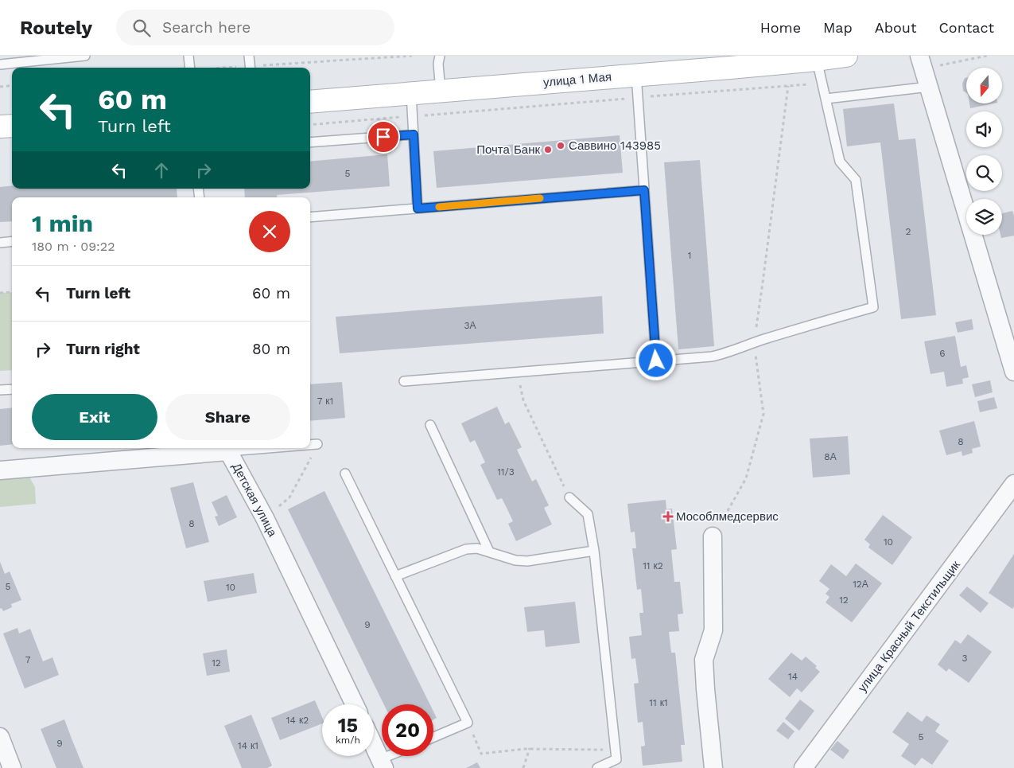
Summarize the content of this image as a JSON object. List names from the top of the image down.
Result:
{
  "streets": {
    "street": ["улица 1 Мая", "Детская улица", "улица Красный Текстильщик"]
  },
  "places": {
    "other": ["Саввино 143985", "Почта Банк"],
    "health": ["Мособлмедсервис"]
  },
  "house_numbers": [
    "5",
    "2",
    "1",
    "3А",
    "6",
    "7 к1",
    "8",
    "8А",
    "11/3",
    "8",
    "10",
    "11 к2",
    "12А",
    "5",
    "10",
    "12",
    "9",
    "3",
    "7",
    "12",
    "14",
    "11 к1",
    "14 к2",
    "5",
    "9",
    "14 к1"
  ],
  "north": "bottom",
  "page": {
    "header": "Routely",
    "search": "Search here",
    "nav": [
      "Home",
      "Map",
      "About",
      "Contact"
    ],
    "turn": ["60 m", "Turn left"],
    "heading": ["1 min", "180 m · 09:22"],
    "list": [
      {
        "name": "Turn left",
        "value": "60 m"
      },
      {
        "name": "Turn right",
        "value": "80 m"
      }
    ],
    "buttons": ["Exit", "Share"],
    "speed": "15 km/h",
    "limit": "20"
  }
}
